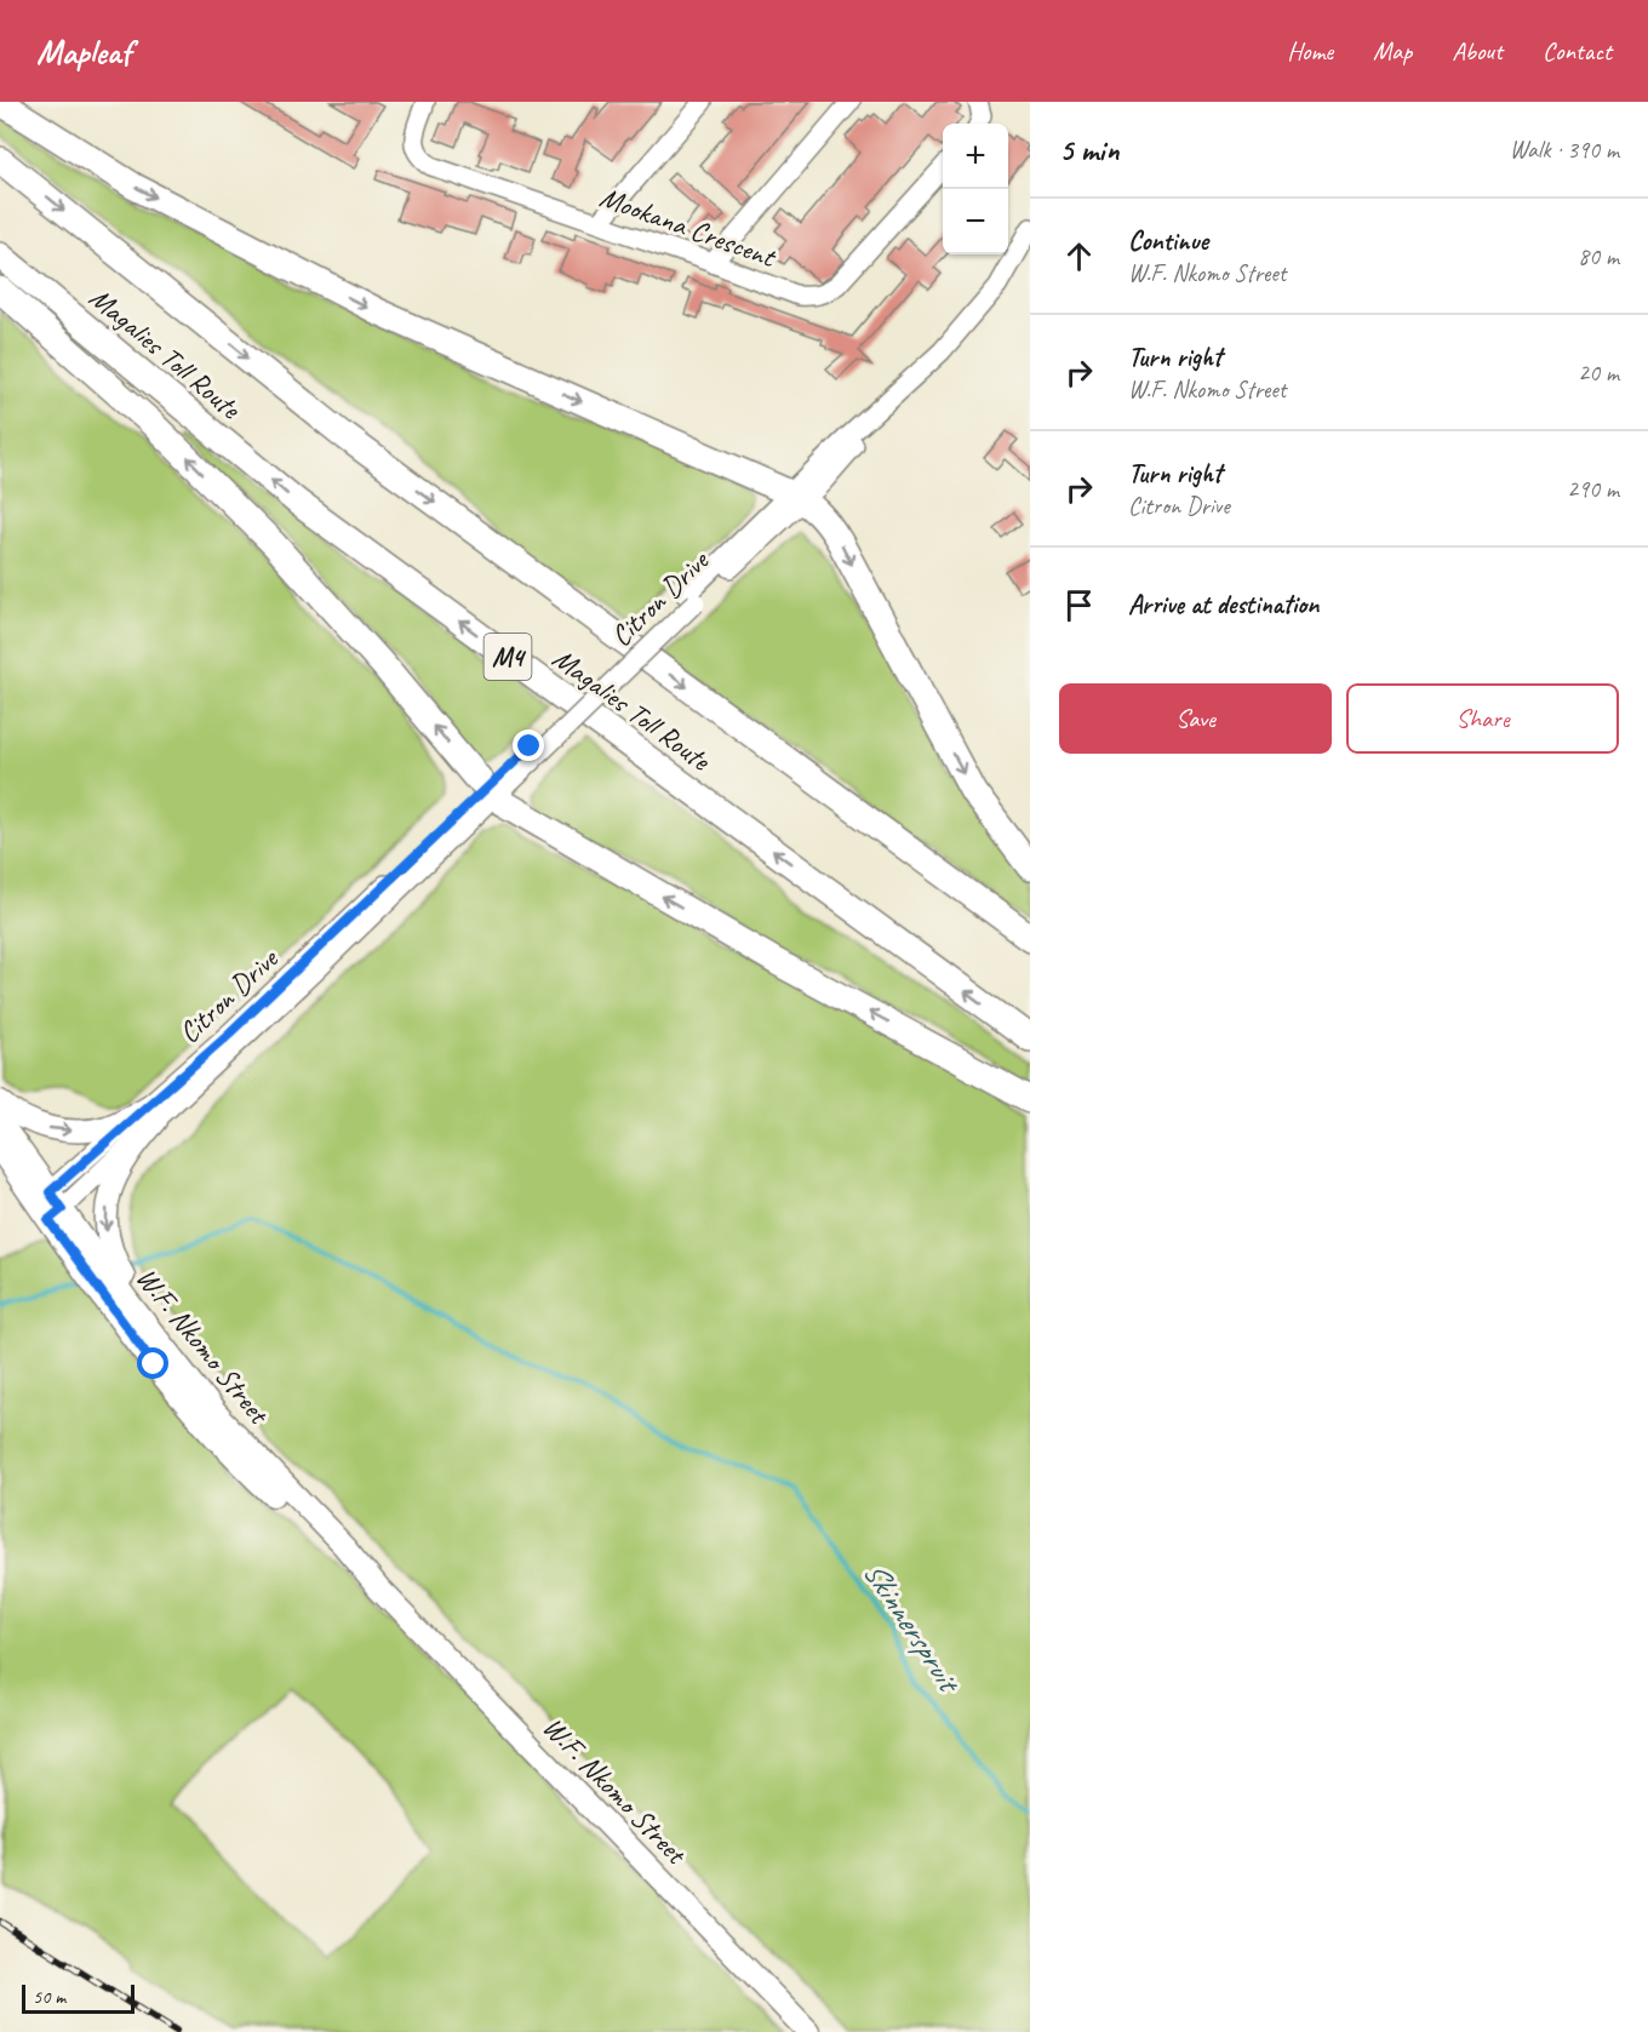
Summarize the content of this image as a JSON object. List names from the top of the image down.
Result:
{
  "streets": {
    "highway": ["Magalies Toll Route", "M4"],
    "main road": ["W.F. Nkomo Street"],
    "street": ["Mookana Crescent", "Citron Drive"]
  },
  "crossings": [
    ["Citron Drive", "W.F. Nkomo Street"]
  ],
  "water": ["Skinnerspruit"],
  "scale_bar": "50 m",
  "page": {
    "header": "Mapleaf",
    "nav": [
      "Home",
      "Map",
      "About",
      "Contact"
    ],
    "heading": ["5 min", "Walk · 390 m"],
    "map_buttons": ["+", "−"],
    "list": [
      ["Continue", "W.F. Nkomo Street", "80 m"],
      ["Turn right", "W.F. Nkomo Street", "20 m"],
      ["Turn right", "Citron Drive", "290 m"],
      "Arrive at destination"
    ],
    "buttons": ["Save", "Share"],
    "scale": "50 m"
  }
}
